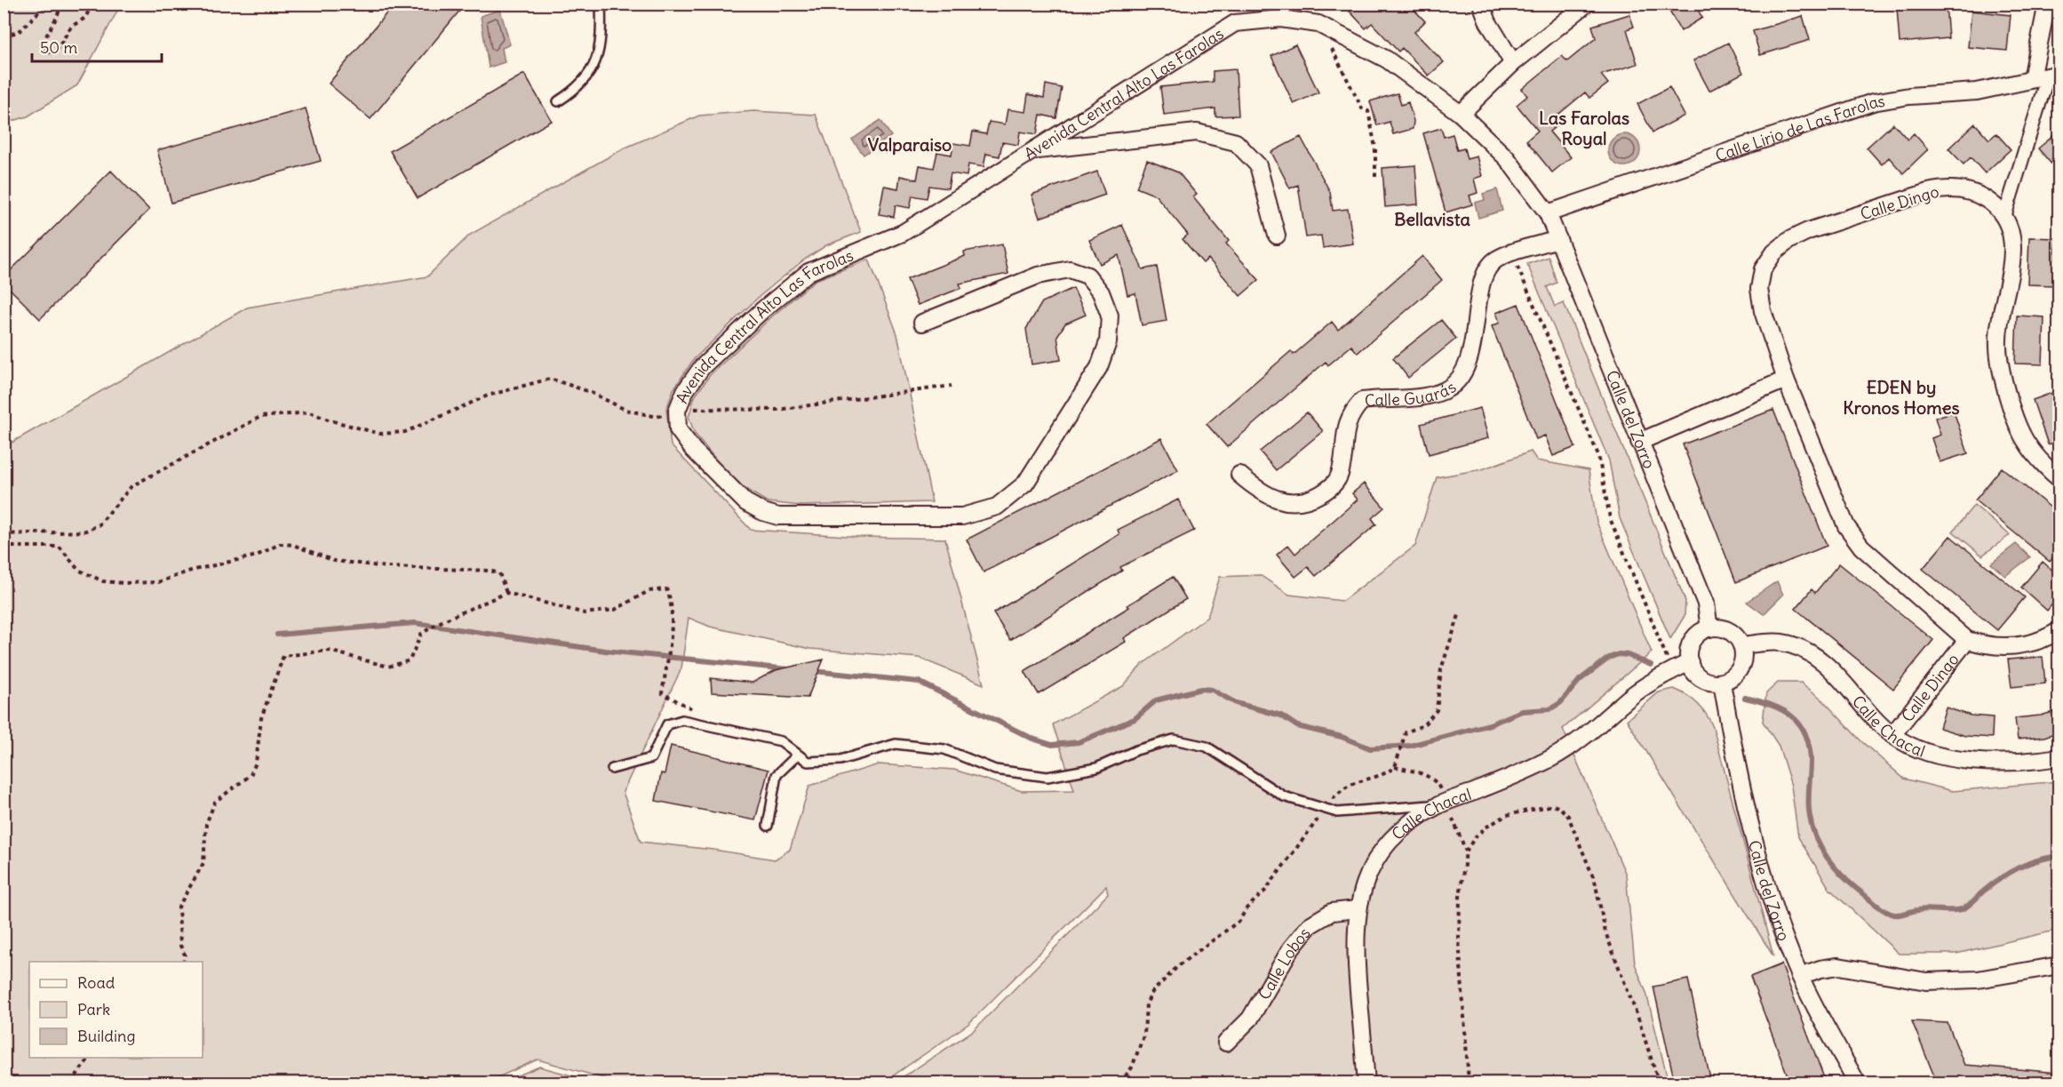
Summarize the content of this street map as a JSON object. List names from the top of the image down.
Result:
{
  "streets": {
    "street": [
      "Avenida Central Alto Las Farolas",
      "Calle Lirio de Las Farolas",
      "Calle Dingo",
      "Calle Guarás",
      "Calle del Zorro",
      "Calle Chacal",
      "Calle Lobos"
    ]
  },
  "crossings": [
    ["Avenida Central Alto Las Farolas", "Calle Lirio de Las Farolas"],
    ["Avenida Central Alto Las Farolas", "Calle del Zorro"],
    ["Calle Lirio de Las Farolas", "Calle del Zorro"],
    ["Calle Dingo", "Calle Chacal"],
    ["Calle Guarás", "Calle del Zorro"],
    ["Calle del Zorro", "Calle Chacal"],
    ["Calle Chacal", "Calle Lobos"]
  ],
  "districts": [
    "Las Farolas Royal",
    "Valparaiso",
    "Bellavista",
    "EDEN by Kronos Homes"
  ],
  "legend": ["Road", "Park", "Building"],
  "scale_bar": "50 m"
}
